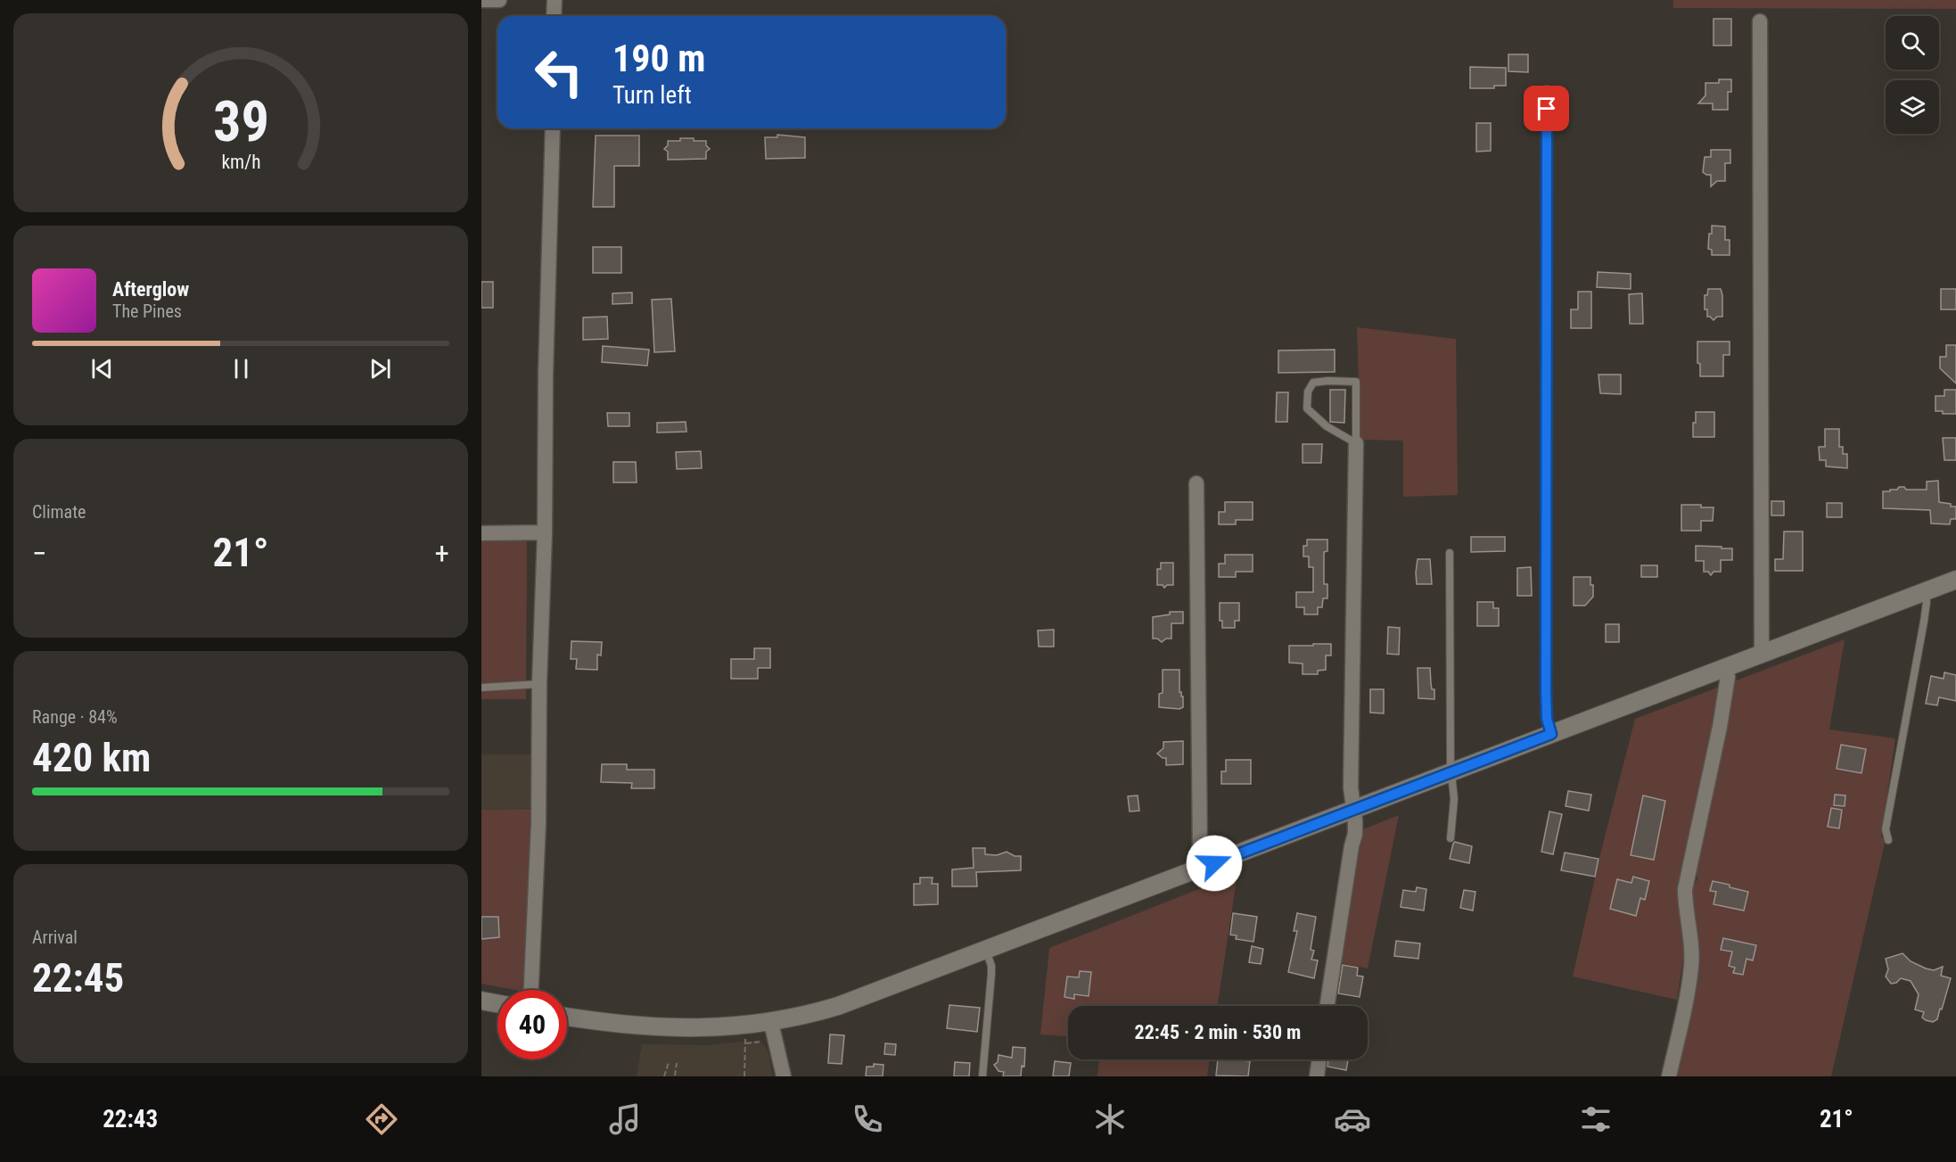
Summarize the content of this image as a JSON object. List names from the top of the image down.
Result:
{
  "page": {
    "turn": ["190 m", "Turn left"],
    "song": ["Afterglow", "The Pines"],
    "tile": [
      "Climate",
      ["Range · 84%", "420 km"],
      ["Arrival", "22:45"]
    ],
    "heat": ["−", "21°", "+"],
    "limit": "40",
    "trip": "22:45 · 2 min · 530 m",
    "tabs": ["22:43", "21°"],
    "gauge": ["39", "km/h"]
  }
}
